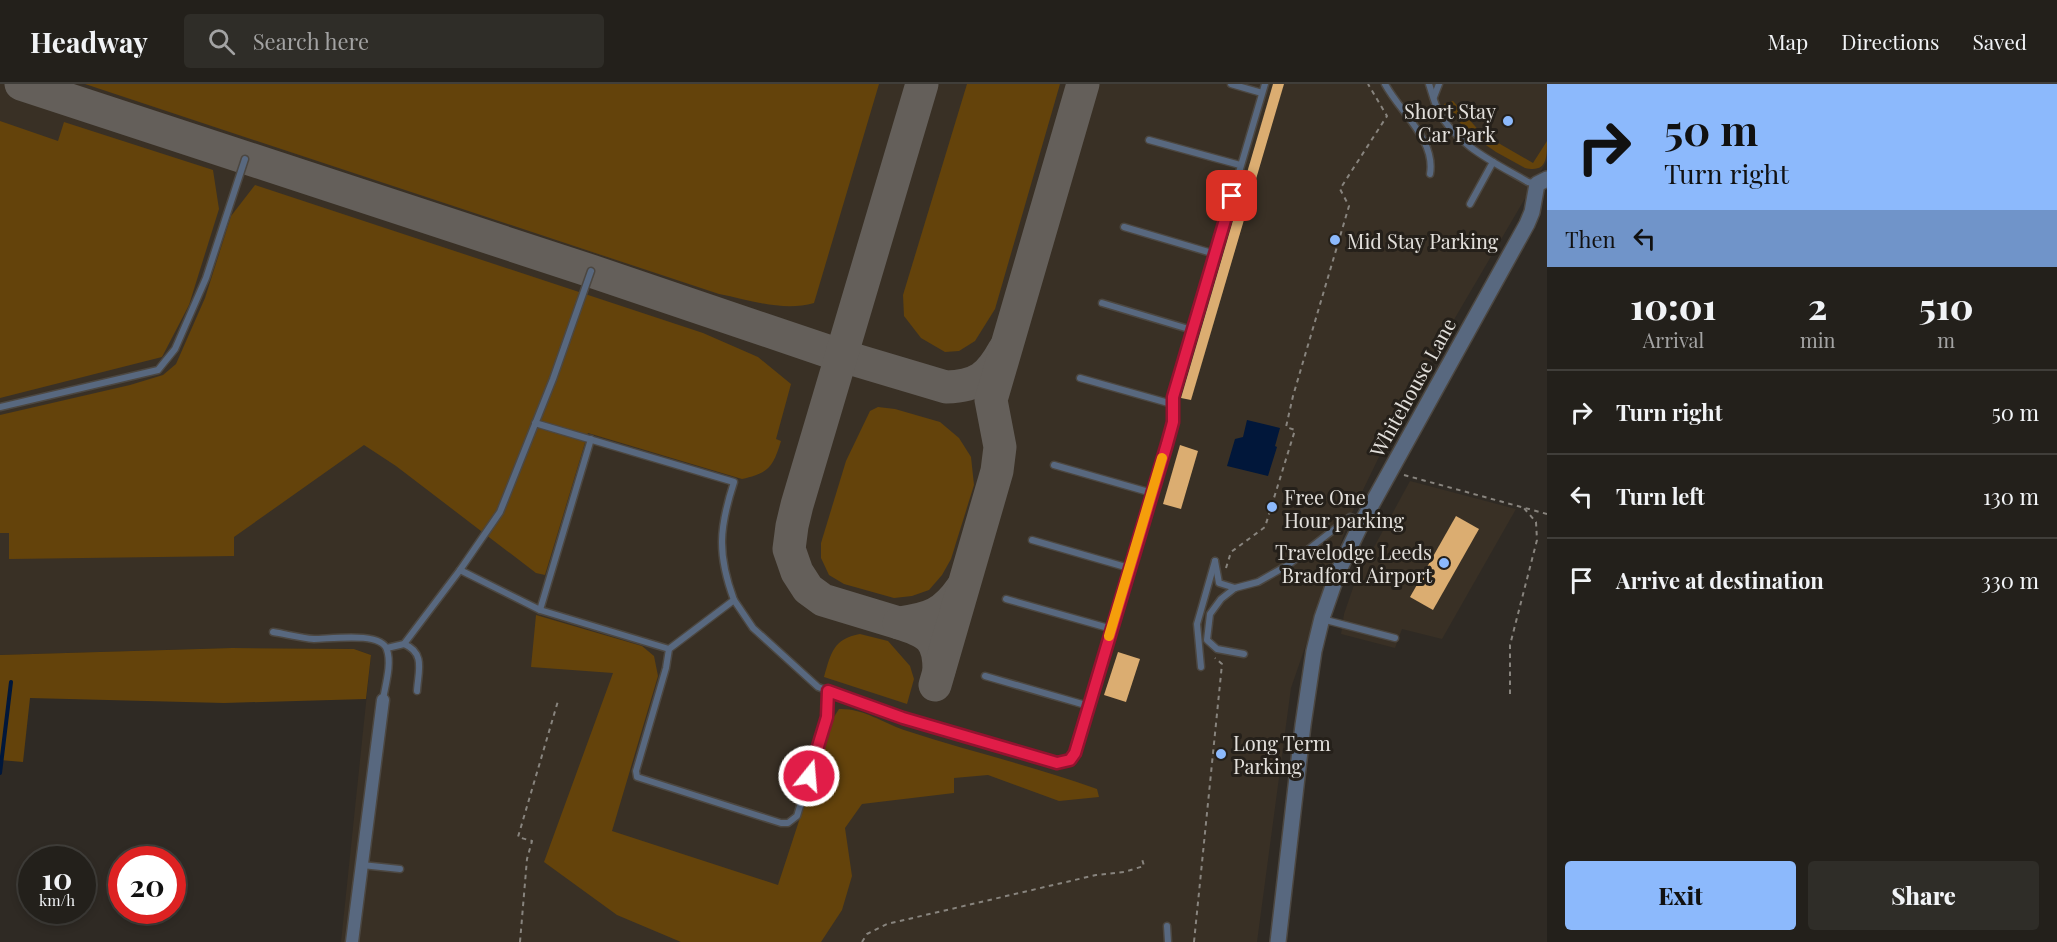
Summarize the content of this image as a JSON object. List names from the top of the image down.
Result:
{
  "streets": {
    "street": ["Whitehouse Lane"]
  },
  "places": [
    "Short Stay Car Park",
    "Mid Stay Parking",
    "Free One Hour parking",
    "Travelodge Leeds Bradford Airport",
    "Long Term Parking"
  ],
  "page": {
    "header": "Headway",
    "search": "Search here",
    "nav": ["Map", "Directions", "Saved"],
    "turn": ["50 m", "Turn right"],
    "then": "Then",
    "eta": [
      "10:01",
      "Arrival",
      "2",
      "min",
      "510",
      "m"
    ],
    "list": [
      {
        "name": "Turn right",
        "value": "50 m"
      },
      {
        "name": "Turn left",
        "value": "130 m"
      },
      {
        "name": "Arrive at destination",
        "value": "330 m"
      }
    ],
    "speed": "10 km/h",
    "limit": "20",
    "buttons": ["Exit", "Share"]
  }
}
